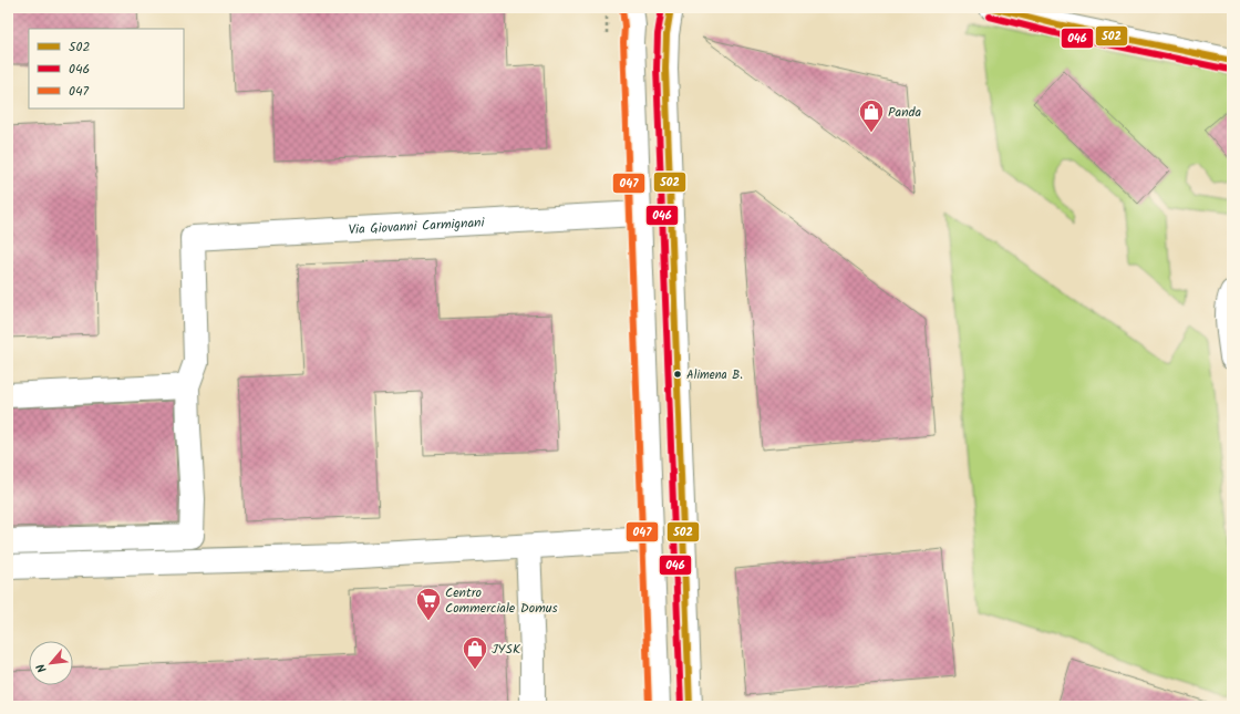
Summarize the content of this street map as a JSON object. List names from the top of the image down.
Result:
{
  "streets": {
    "street": ["Via Giovanni Carmignani"]
  },
  "places": {
    "shop": ["Panda", "JYSK"],
    "other": ["Alimena B."],
    "supermarket": ["Centro Commerciale Domus"]
  },
  "lines": ["transit line 502", "transit line 046", "transit line 047"],
  "legend": ["502", "046", "047"],
  "north": "bottom left"
}
